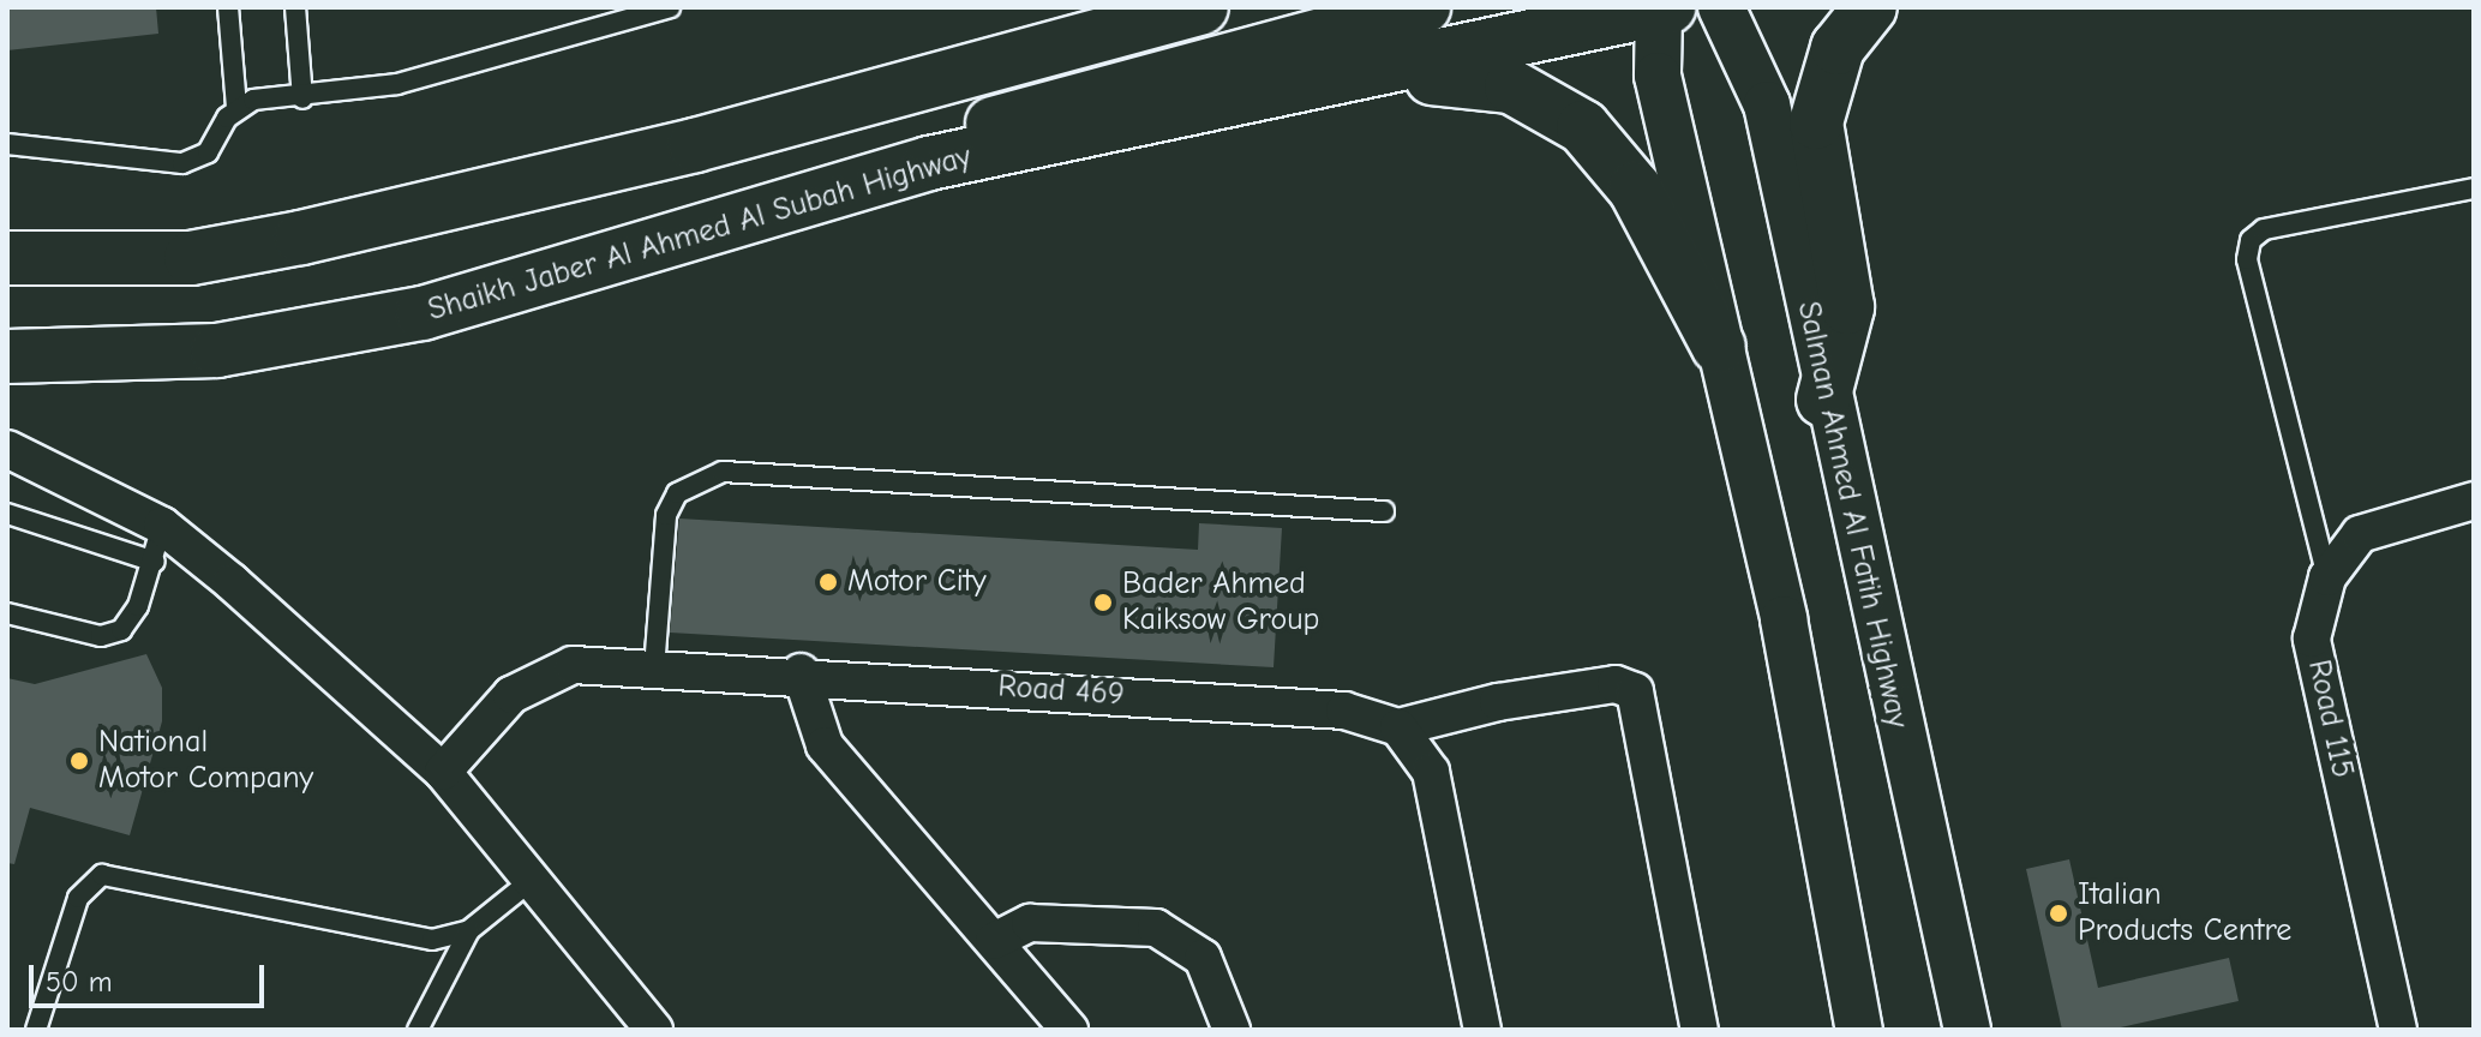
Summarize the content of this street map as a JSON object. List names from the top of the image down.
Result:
{
  "streets": {
    "main road": ["Shaikh Jaber Al Ahmed Al Subah Highway"],
    "street": ["Salman Ahmed Al Fatih Highway", "Road 469", "Road 115"]
  },
  "places": [
    "Motor City",
    "Bader Ahmed Kaiksow Group",
    "National Motor Company",
    "Italian Products Centre"
  ],
  "scale_bar": "50 m"
}
